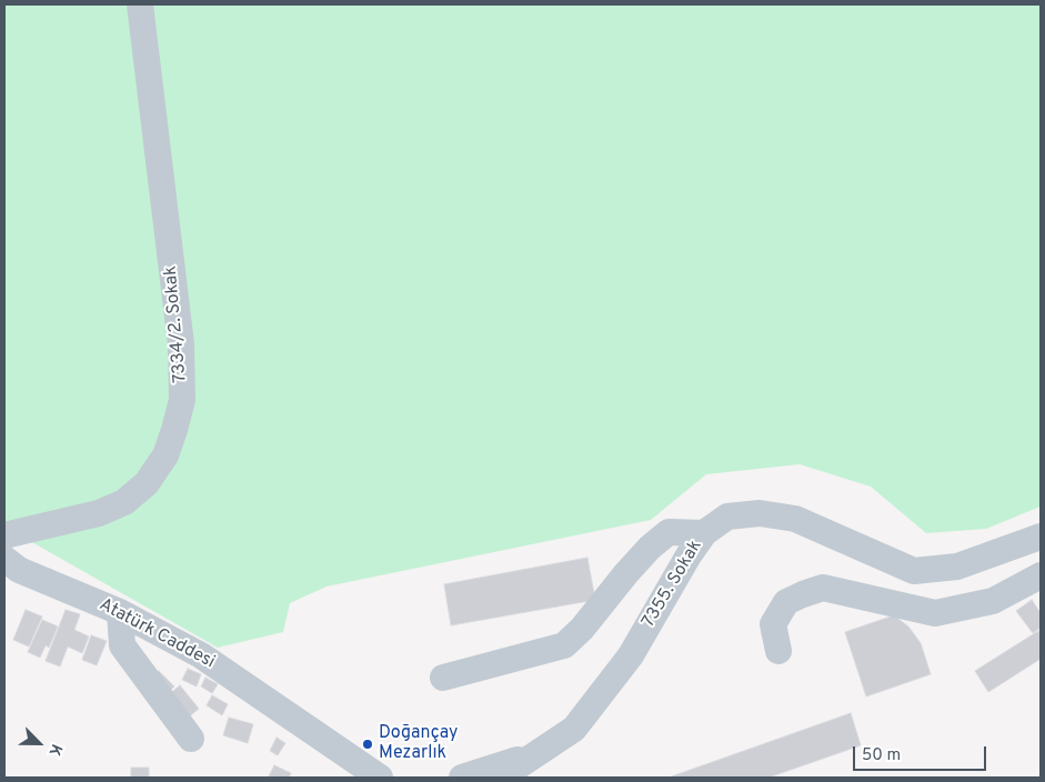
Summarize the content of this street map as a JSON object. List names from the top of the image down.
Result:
{
  "streets": {
    "street": ["7334/2. Sokak", "7355. Sokak", "Atatürk Caddesi"]
  },
  "places": ["Doğançay Mezarlık"],
  "scale_bar": "50 m",
  "north": "bottom right"
}
